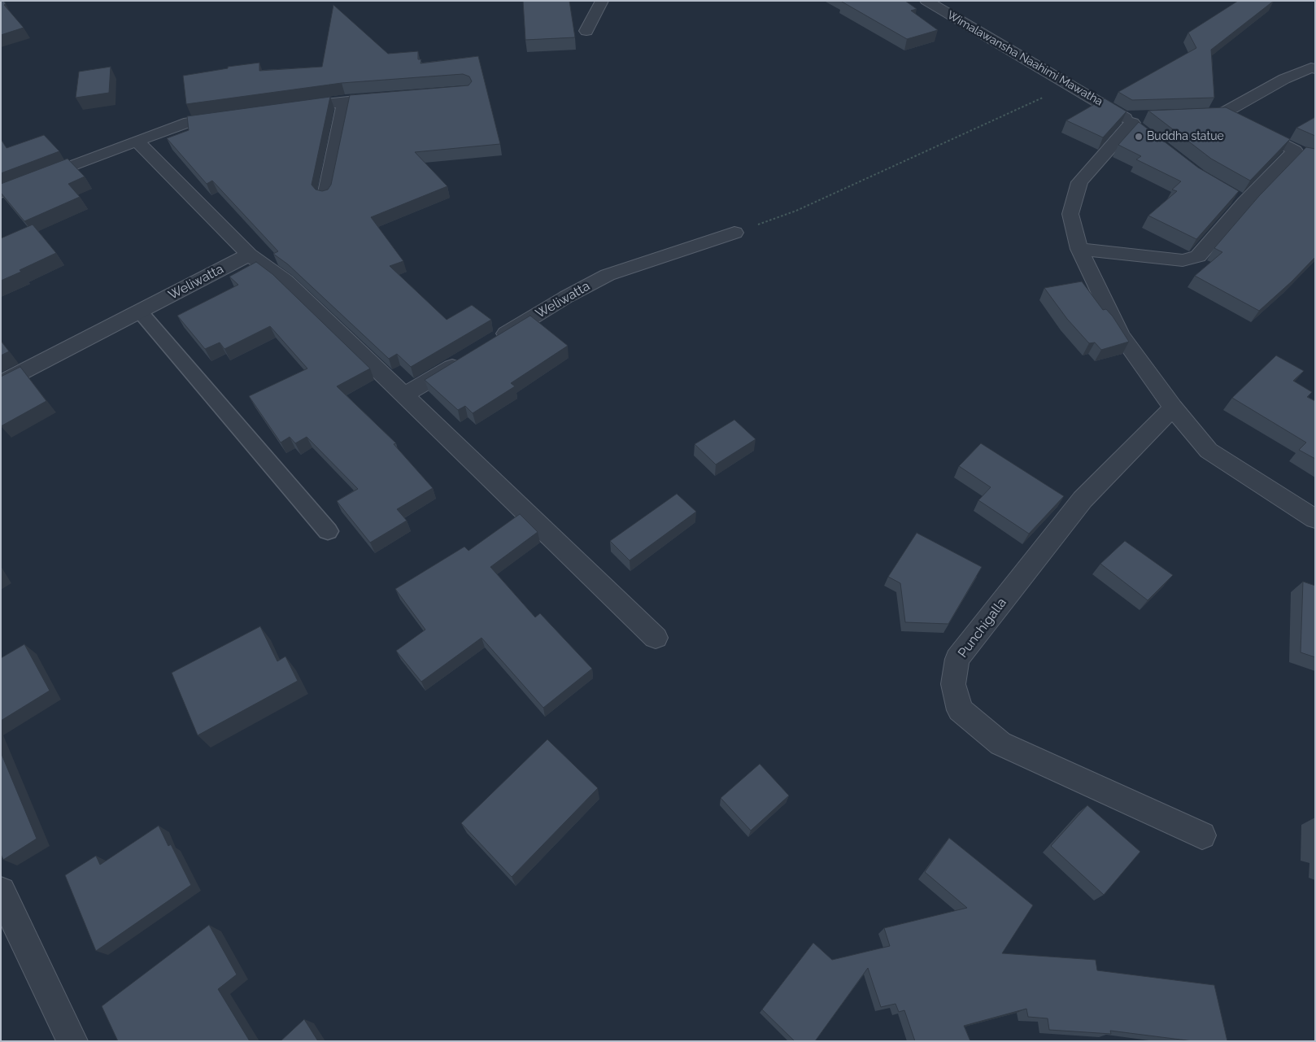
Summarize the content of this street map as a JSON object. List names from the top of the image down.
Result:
{
  "streets": {
    "street": ["Wimalawansha Naahimi Mawatha", "Weliwatta", "Punchigalla"]
  },
  "places": ["Buddha statue"]
}
